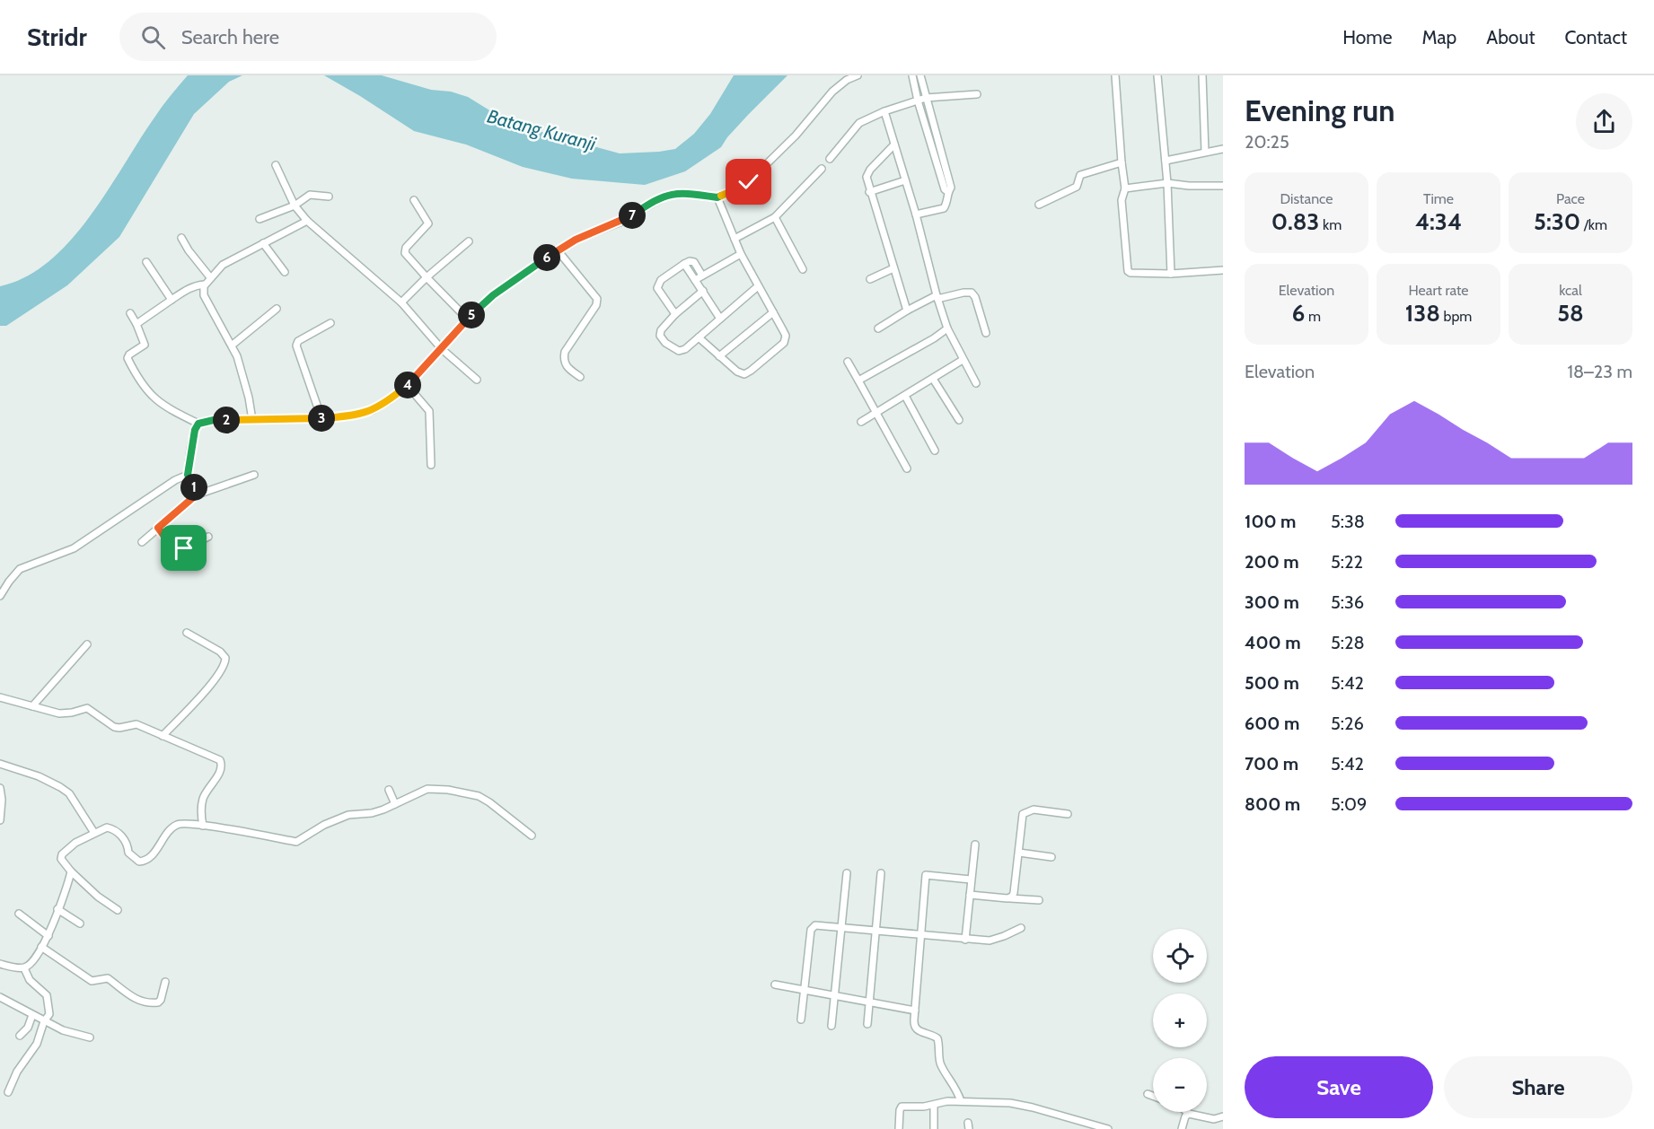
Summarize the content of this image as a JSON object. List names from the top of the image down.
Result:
{
  "water": ["Batang Kuranji"],
  "page": {
    "header": "Stridr",
    "search": "Search here",
    "nav": [
      "Home",
      "Map",
      "About",
      "Contact"
    ],
    "heading": ["Evening run", "20:25"],
    "stats": [
      ["Distance", "0.83 km"],
      ["Time", "4:34"],
      ["Pace", "5:30 /km"],
      ["Elevation", "6 m"],
      ["Heart rate", "138 bpm"],
      ["kcal", "58"]
    ],
    "pins": [
      "7",
      "6",
      "5",
      "4",
      "3",
      "2",
      "1"
    ],
    "chart": ["Elevation", "18–23 m"],
    "list": [
      {
        "name": "100 m",
        "note": "5:38"
      },
      {
        "name": "200 m",
        "note": "5:22"
      },
      {
        "name": "300 m",
        "note": "5:36"
      },
      {
        "name": "400 m",
        "note": "5:28"
      },
      {
        "name": "500 m",
        "note": "5:42"
      },
      {
        "name": "600 m",
        "note": "5:26"
      },
      {
        "name": "700 m",
        "note": "5:42"
      },
      {
        "name": "800 m",
        "note": "5:09"
      }
    ],
    "map_buttons": ["+", "−"],
    "buttons": ["Save", "Share"]
  }
}
